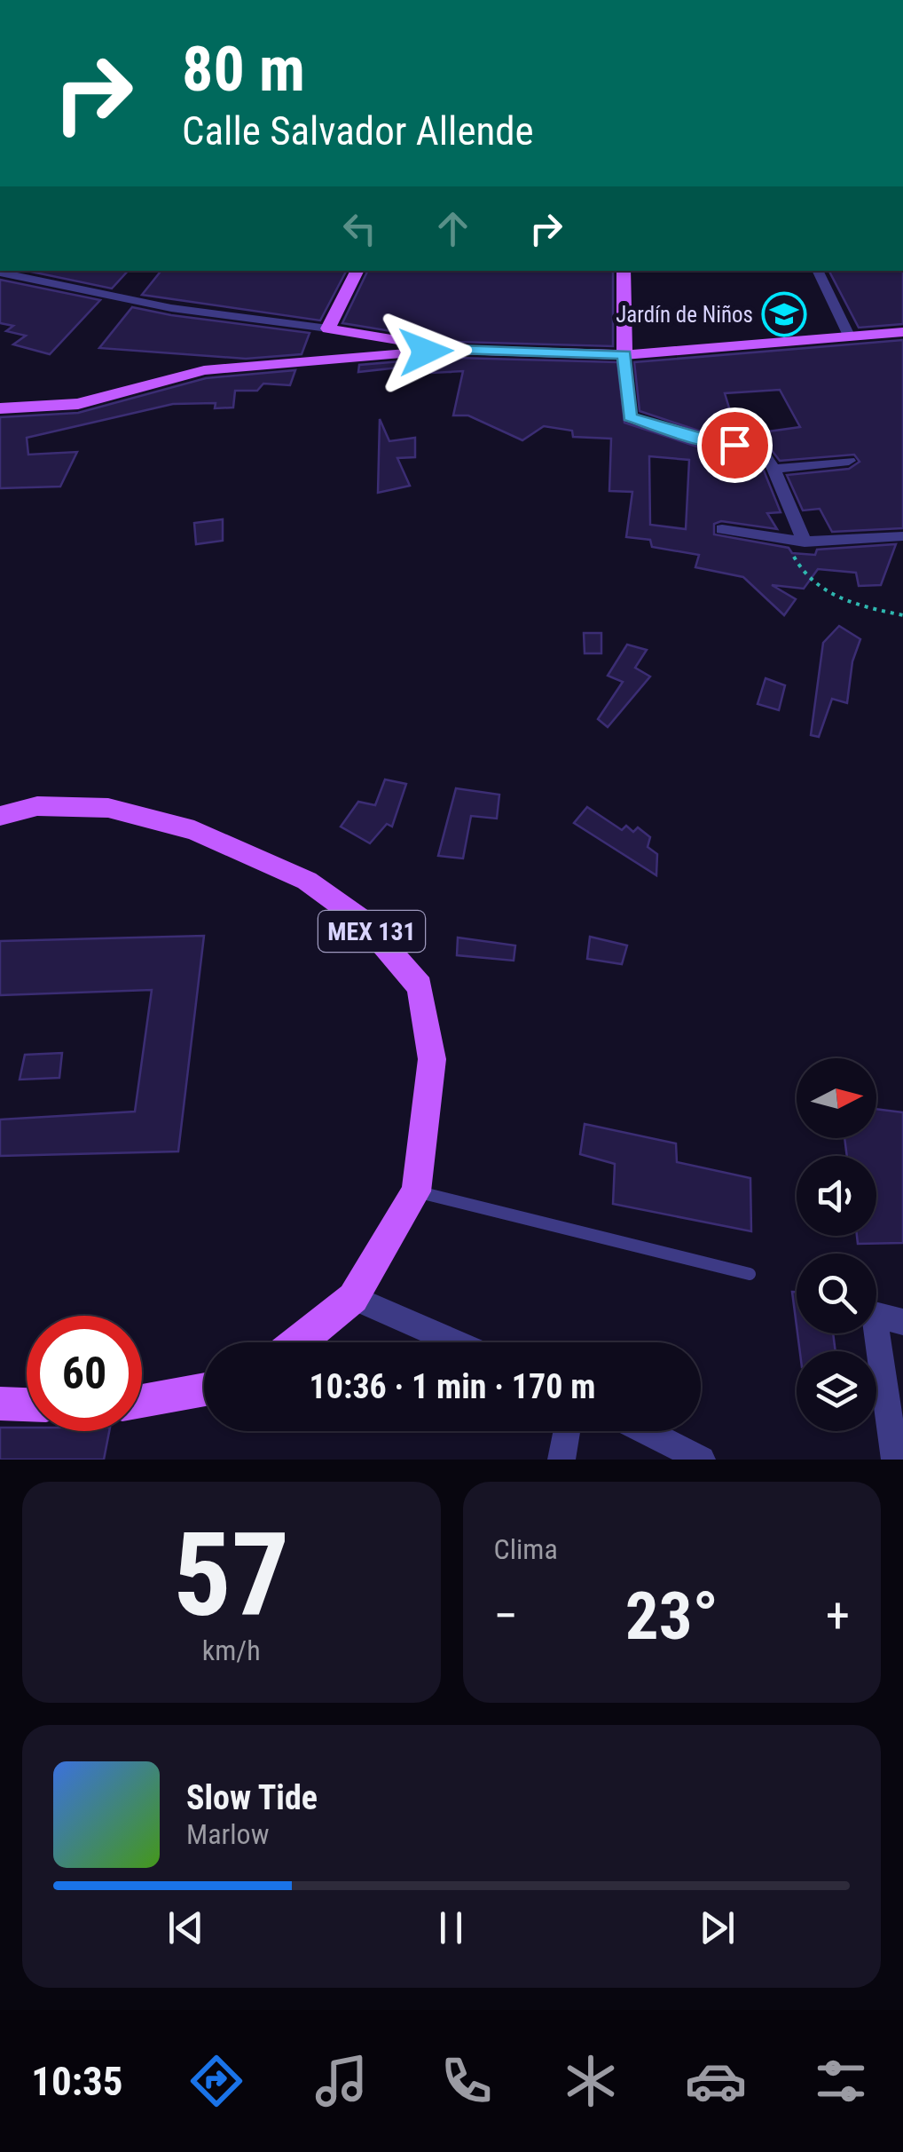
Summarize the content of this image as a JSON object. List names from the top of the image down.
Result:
{
  "streets": {
    "main road": ["MEX 131"]
  },
  "places": {
    "school or university": ["Jardín de Niños"]
  },
  "north": "right",
  "page": {
    "turn": ["80 m", "Calle Salvador Allende"],
    "limit": "60",
    "trip": "10:36 · 1 min · 170 m",
    "tile": [
      ["57", "km/h"],
      "Clima"
    ],
    "heat": ["−", "23°", "+"],
    "song": ["Slow Tide", "Marlow"],
    "tabs": "10:35"
  }
}
